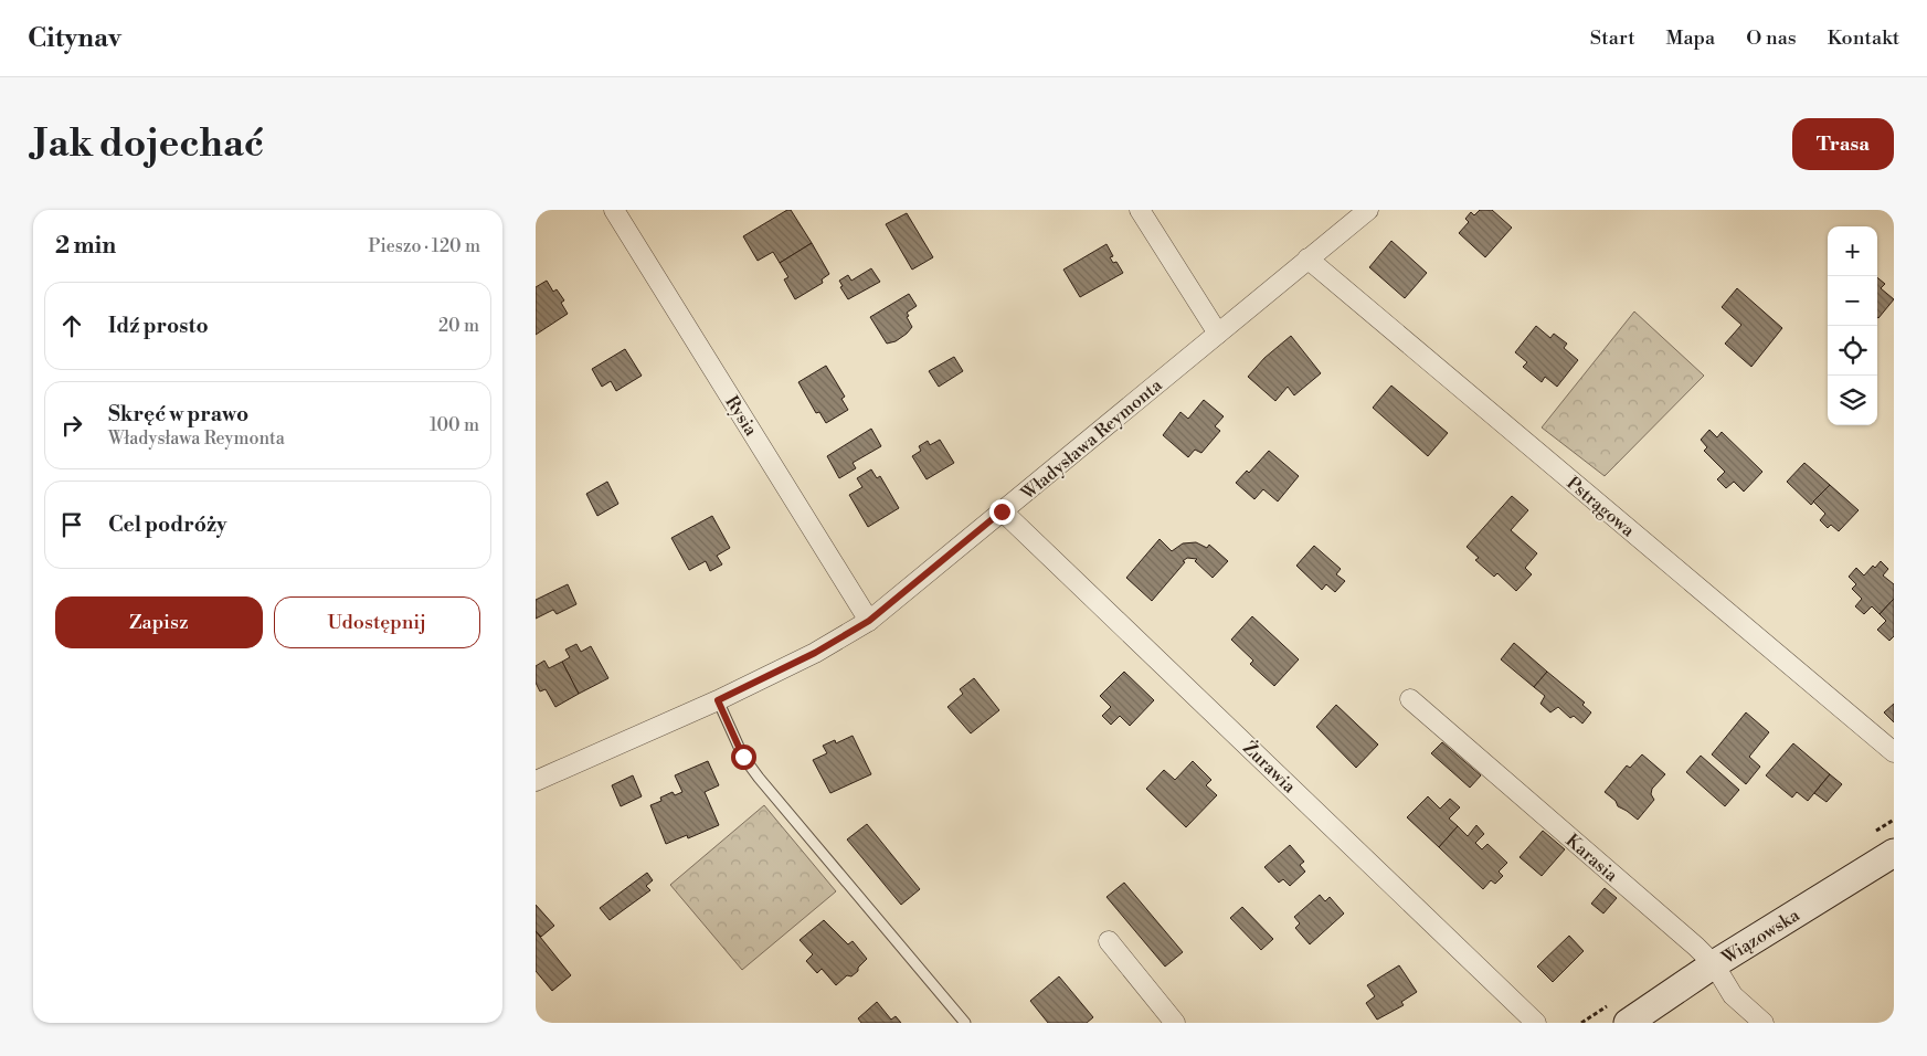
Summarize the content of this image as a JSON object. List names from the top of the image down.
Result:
{
  "streets": {
    "main road": ["Wiązowska"],
    "street": [
      "Rysia",
      "Władysława Reymonta",
      "Pstrągowa",
      "Żurawia",
      "Karasia"
    ]
  },
  "crossings": [
    ["Rysia", "Władysława Reymonta"],
    ["Władysława Reymonta", "Pstrągowa"],
    ["Władysława Reymonta", "Żurawia"],
    ["Karasia", "Wiązowska"]
  ],
  "page": {
    "header": "Citynav",
    "nav": [
      "Start",
      "Mapa",
      "O nas",
      "Kontakt"
    ],
    "buttons": [
      "Trasa",
      ["Zapisz", "Udostępnij"]
    ],
    "title": "Jak dojechać",
    "heading": ["2 min", "Pieszo · 120 m"],
    "map_buttons": ["+", "−"],
    "list": [
      ["Idź prosto", "20 m"],
      ["Skręć w prawo", "Władysława Reymonta", "100 m"],
      "Cel podróży"
    ]
  }
}
